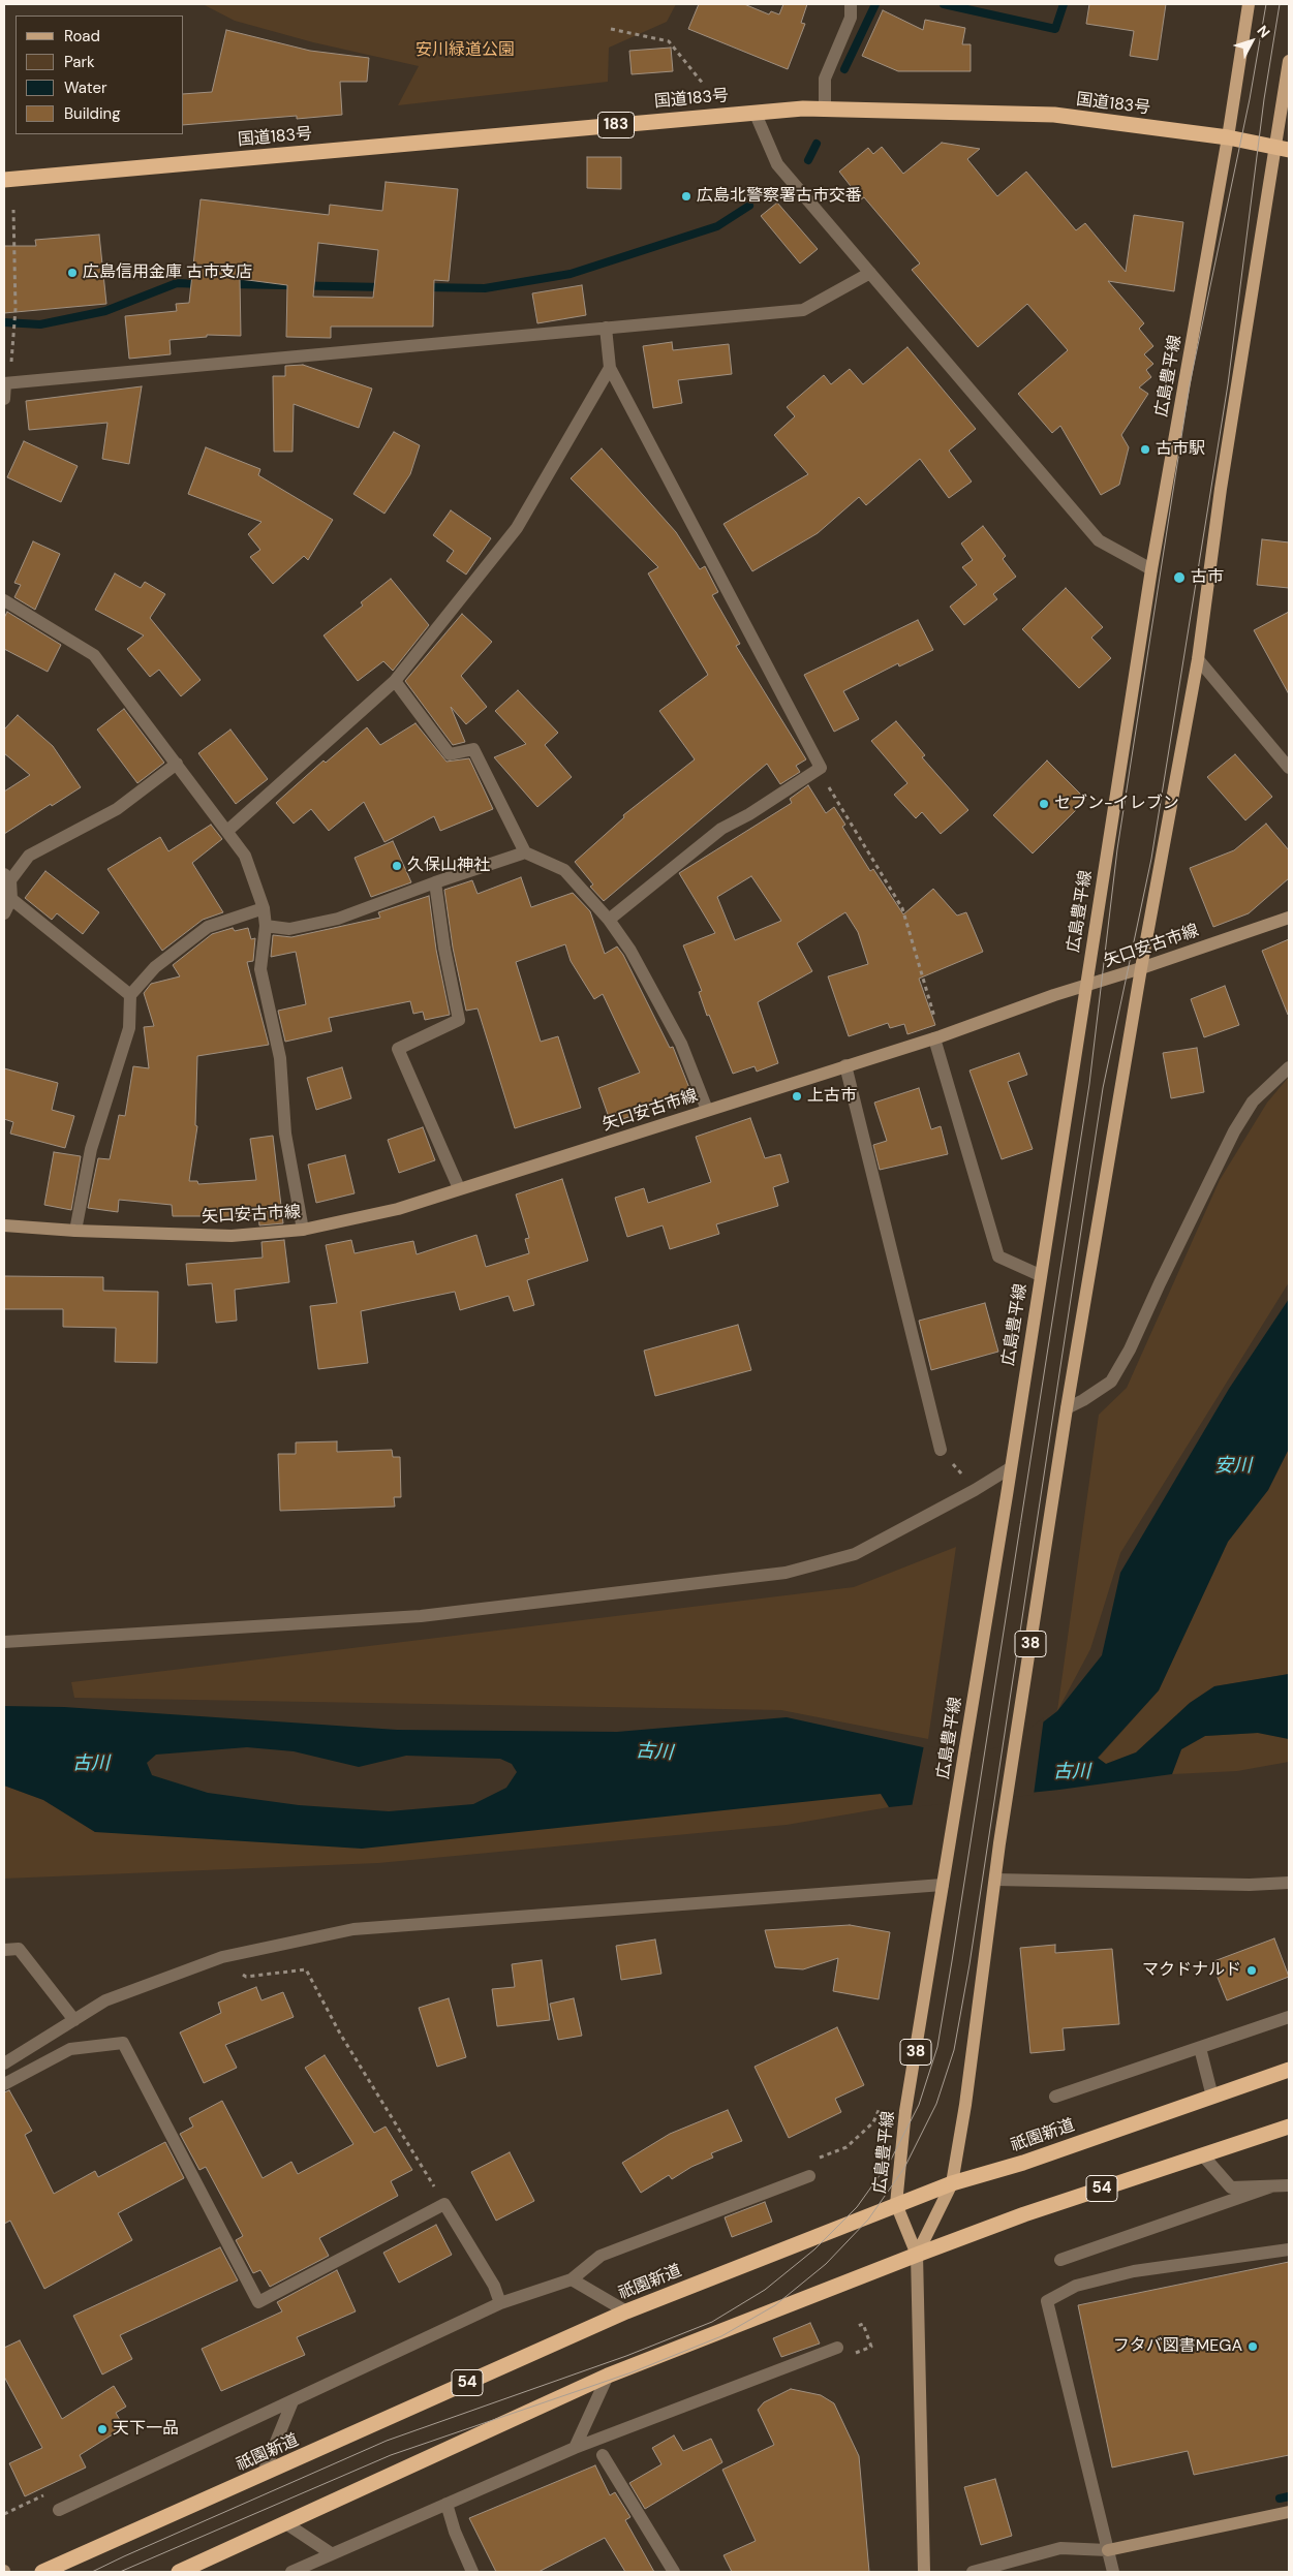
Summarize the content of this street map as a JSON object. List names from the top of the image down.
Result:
{
  "streets": {
    "highway": [
      "国道183号",
      "183",
      "祇園新道",
      "54"
    ],
    "main road": ["広島豊平線", "矢口安古市線", "38"]
  },
  "crossings": [
    ["国道183号", "広島豊平線"],
    ["国道183号", "38"],
    ["広島豊平線", "矢口安古市線"],
    ["広島豊平線", "38"],
    ["広島豊平線", "祇園新道"],
    ["広島豊平線", "54"],
    ["矢口安古市線", "38"],
    ["38", "祇園新道"],
    ["38", "54"]
  ],
  "water": ["安川", "古川"],
  "parks": ["安川緑道公園"],
  "places": [
    "広島北警察署古市交番",
    "広島信用金庫 古市支店",
    "古市駅",
    "古市",
    "セブン-イレブン",
    "久保山神社",
    "上古市",
    "マクドナルド",
    "フタバ図書MEGA",
    "天下一品"
  ],
  "legend": [
    "Road",
    "Park",
    "Water",
    "Building"
  ],
  "north": "top right"
}
